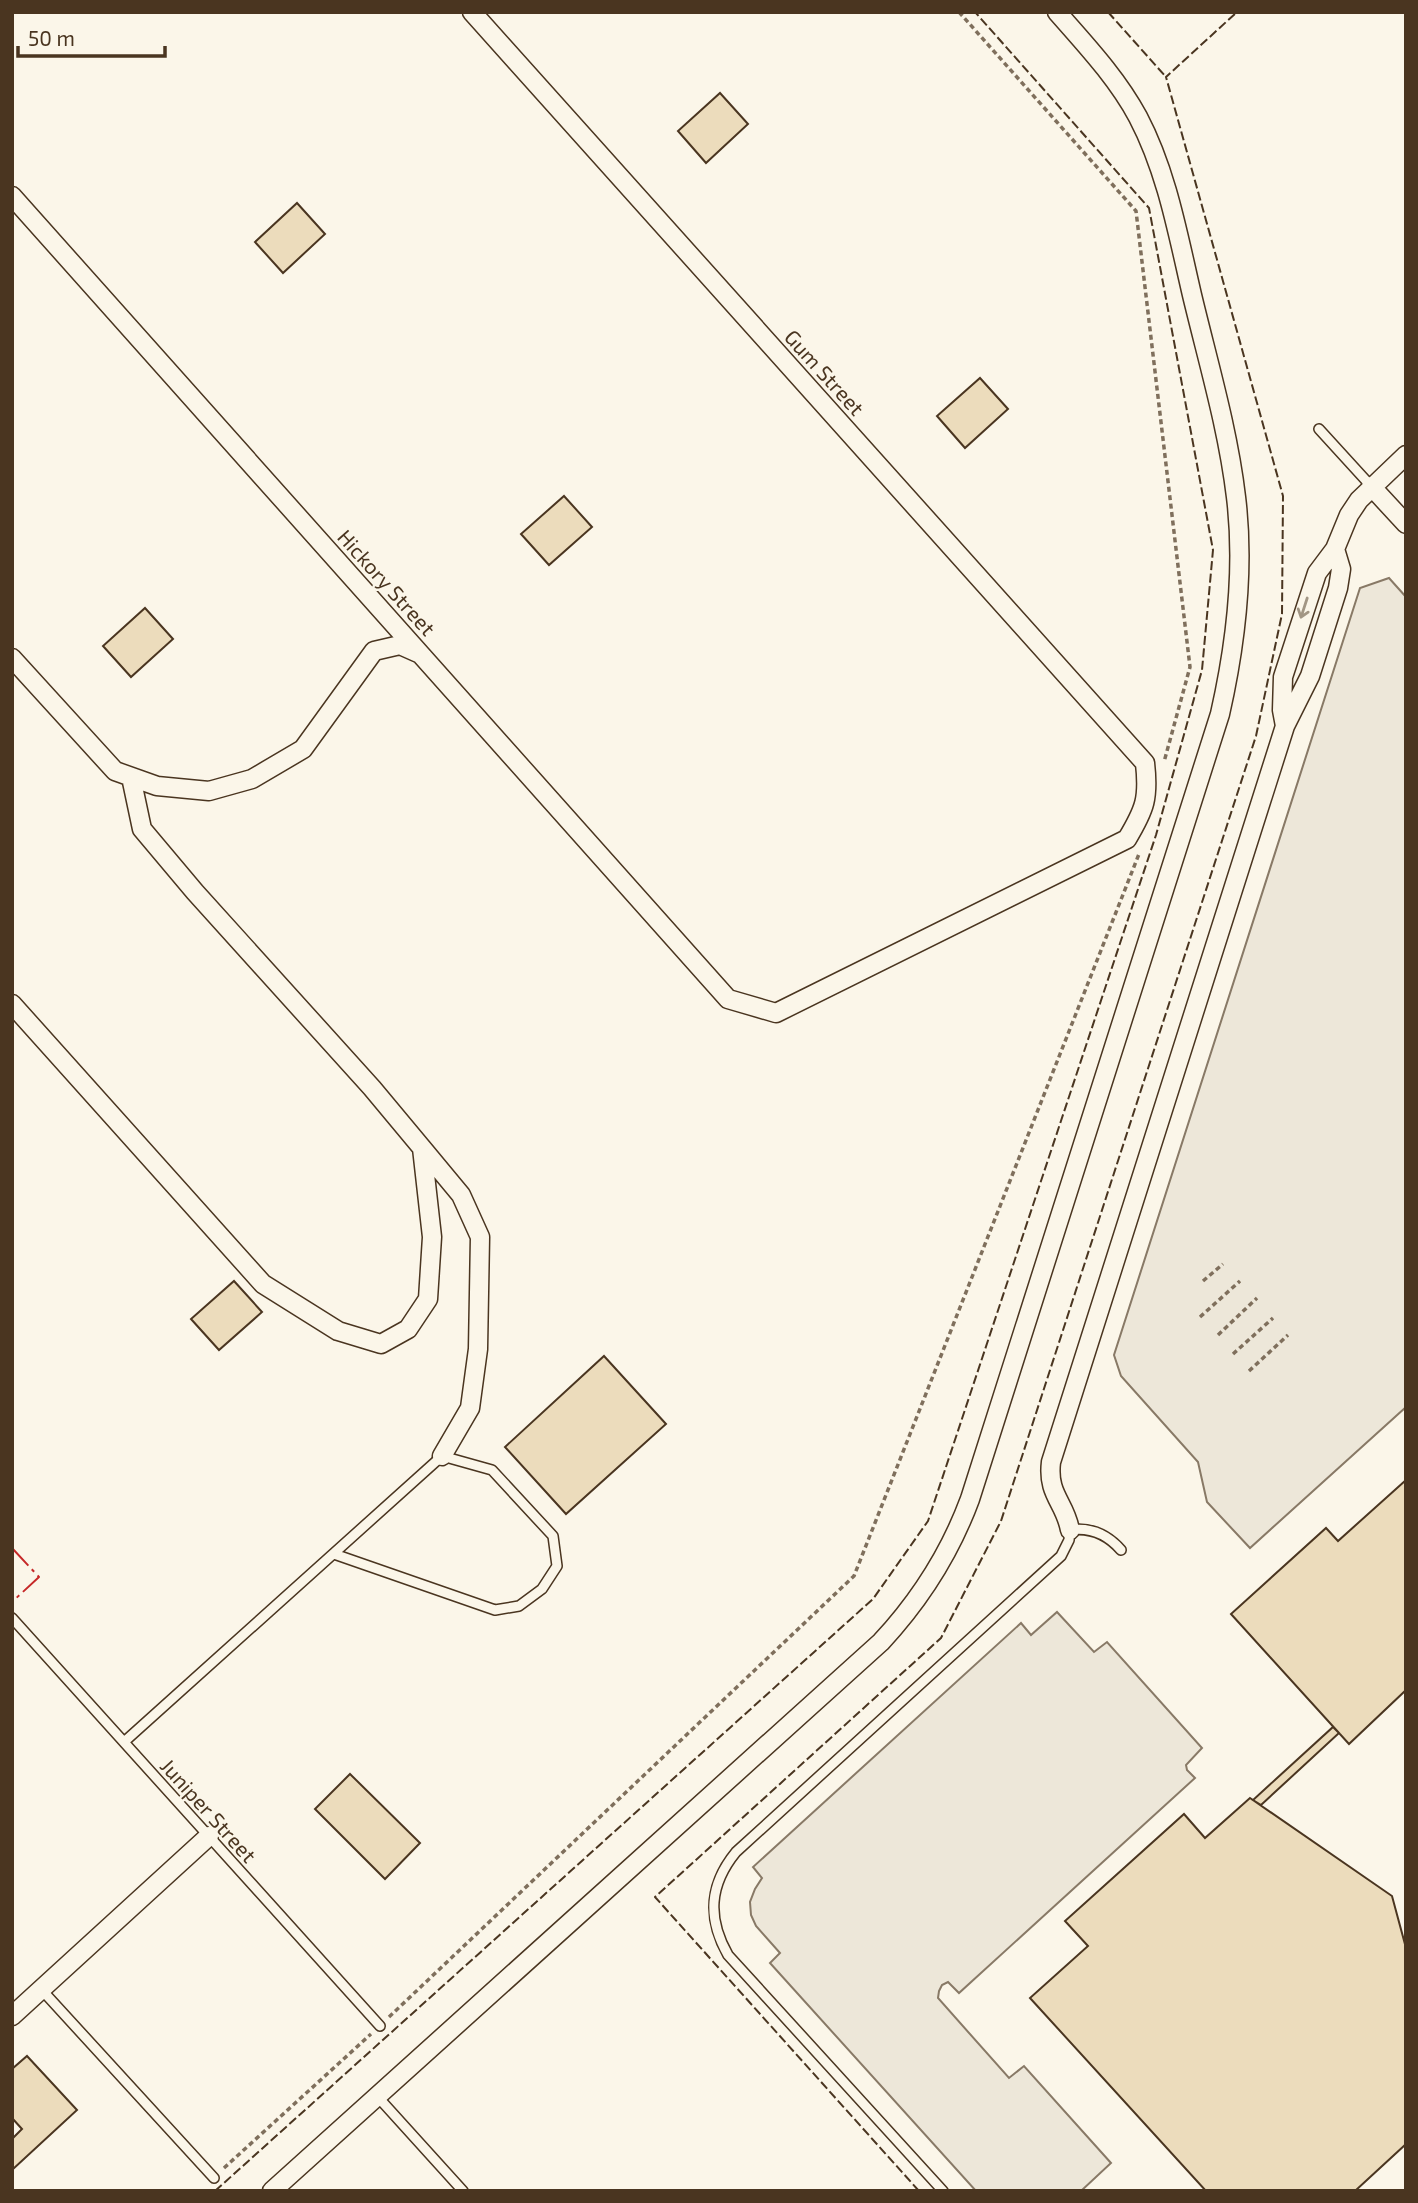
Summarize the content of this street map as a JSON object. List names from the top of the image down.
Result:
{
  "streets": {
    "street": ["Gum Street", "Hickory Street"],
    "lane": ["Juniper Street"]
  },
  "crossings": [
    ["Gum Street", "Hickory Street"]
  ],
  "scale_bar": "50 m"
}
